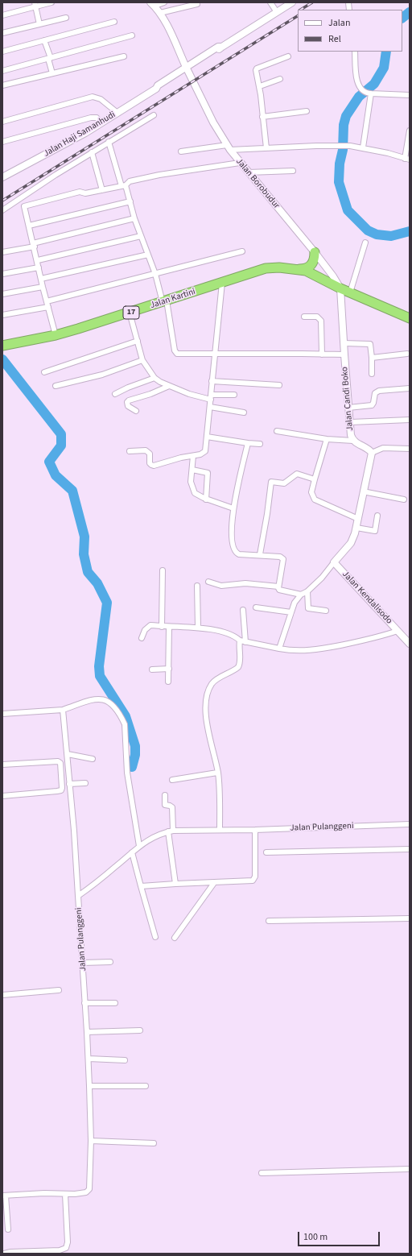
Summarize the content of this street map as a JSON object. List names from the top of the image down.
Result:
{
  "streets": {
    "highway": ["Jalan Kartini", "17"],
    "street": [
      "Jalan Haji Samanhudi",
      "Jalan Borobudur",
      "Jalan Candi Boko",
      "Jalan Kendalisodo",
      "Jalan Pulanggeni"
    ]
  },
  "crossings": [
    ["Jalan Haji Samanhudi", "Jalan Borobudur"],
    ["Jalan Borobudur", "Jalan Kartini"],
    ["Jalan Borobudur", "17"],
    ["Jalan Borobudur", "Jalan Candi Boko"],
    ["Jalan Kartini", "17"],
    ["Jalan Kartini", "Jalan Candi Boko"],
    ["17", "Jalan Candi Boko"]
  ],
  "legend": ["Jalan", "Rel"],
  "scale_bar": "100 m"
}
